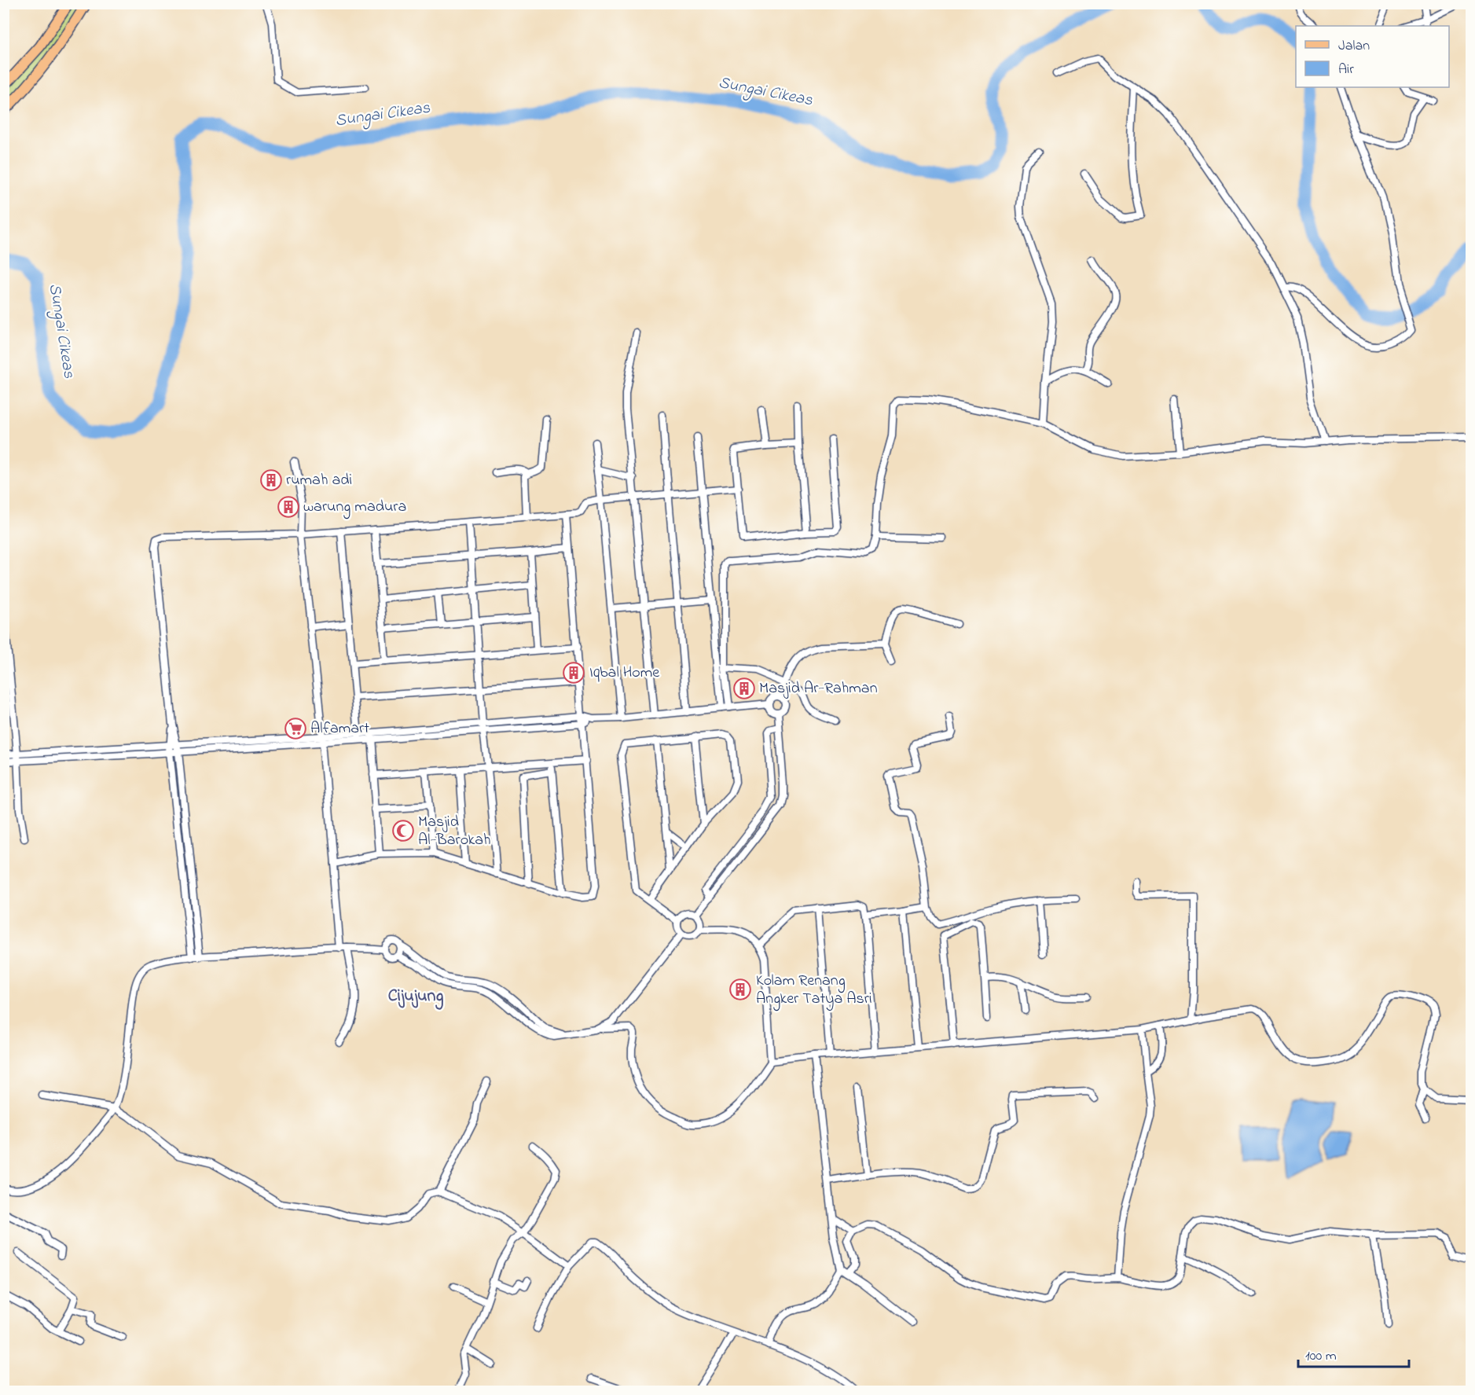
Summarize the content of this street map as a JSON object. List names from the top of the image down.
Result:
{
  "districts": ["Cijujung"],
  "water": ["Sungai Cikeas"],
  "places": {
    "building": [
      "rumah adi",
      "warung madura",
      "Iqbal Home",
      "Masjid Ar-Rahman",
      "Kolam Renang Angker Tatya Asri"
    ],
    "supermarket": ["Alfamart"],
    "mosque": ["Masjid Al-Barokah"]
  },
  "legend": ["Jalan", "Air"],
  "scale_bar": "100 m"
}
